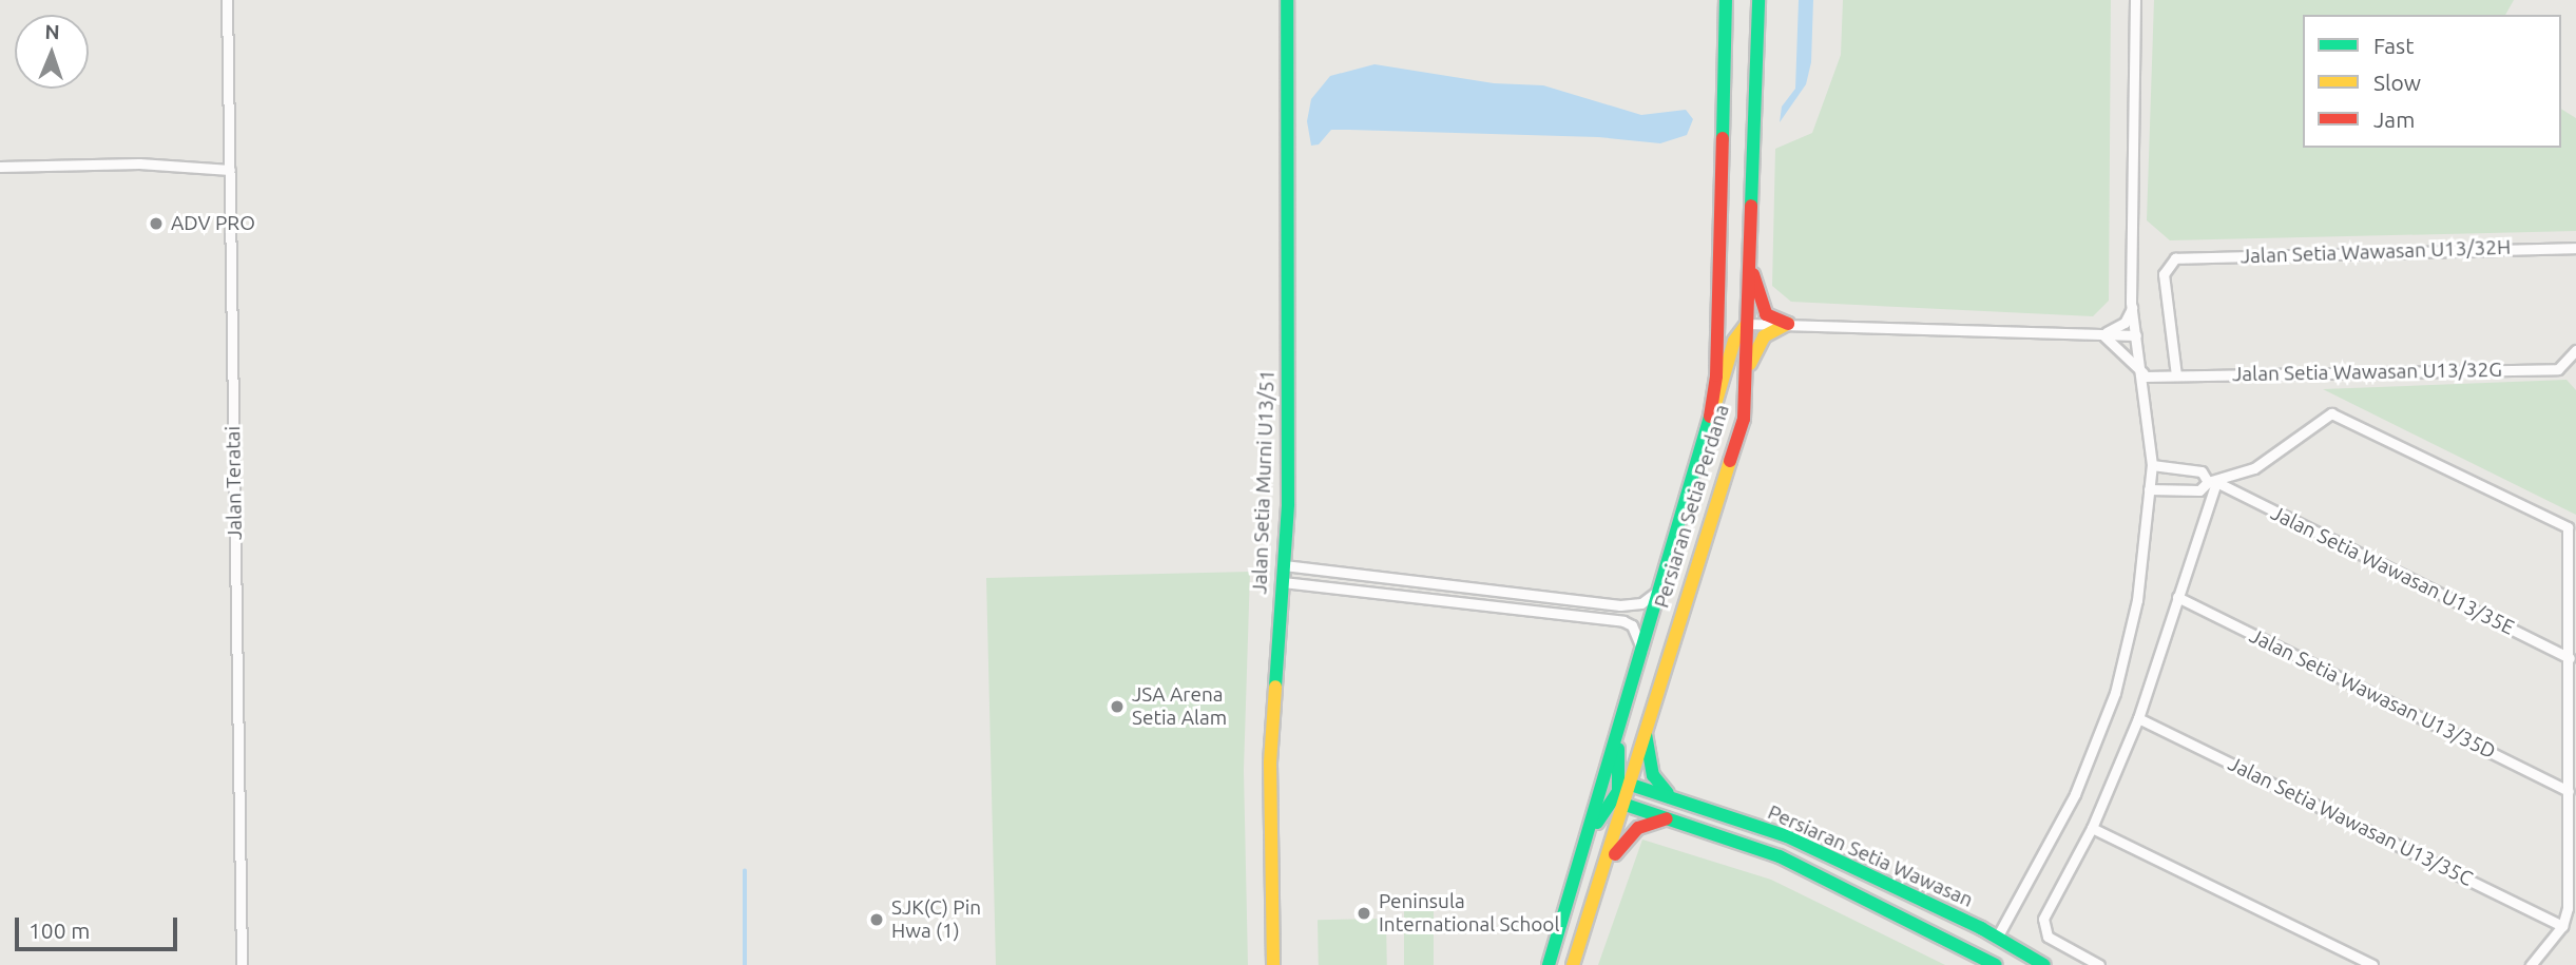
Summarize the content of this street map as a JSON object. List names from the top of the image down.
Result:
{
  "streets": {
    "main road": ["Jalan Setia Murni U13/51", "Persiaran Setia Perdana", "Persiaran Setia Wawasan"],
    "street": [
      "Jalan Setia Wawasan U13/32H",
      "Jalan Setia Wawasan U13/32G",
      "Jalan Teratai",
      "Jalan Setia Wawasan U13/35E",
      "Jalan Setia Wawasan U13/35D",
      "Jalan Setia Wawasan U13/35C"
    ]
  },
  "crossings": [
    ["Jalan Setia Wawasan U13/32H", "Jalan Setia Wawasan U13/32G"],
    ["Persiaran Setia Perdana", "Persiaran Setia Wawasan"]
  ],
  "places": [
    "ADV PRO",
    "JSA Arena Setia Alam",
    "Peninsula International School",
    "SJK(C) Pin Hwa (1)"
  ],
  "legend": ["Fast", "Slow", "Jam"],
  "scale_bar": "100 m",
  "north": "top"
}
